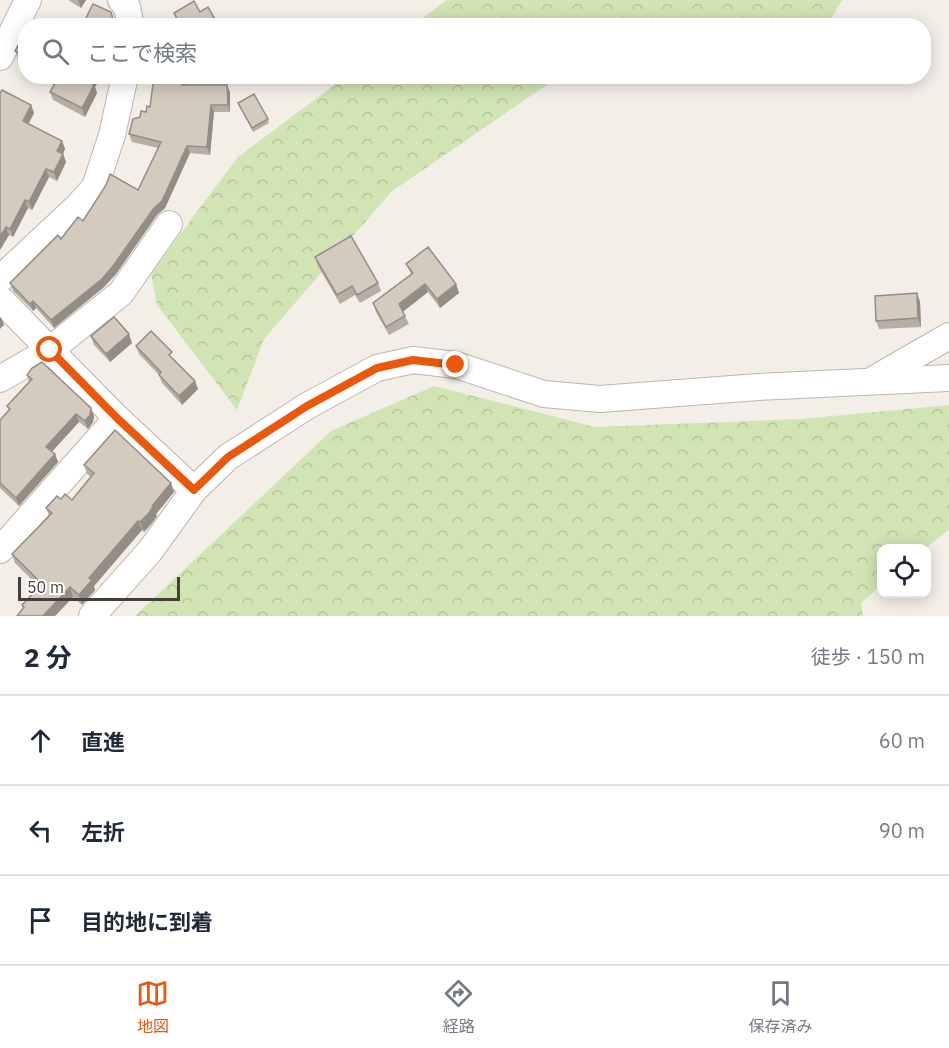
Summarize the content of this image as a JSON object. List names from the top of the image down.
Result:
{
  "scale_bar": "50 m",
  "page": {
    "search": "ここで検索",
    "scale": "50 m",
    "heading": ["2 分", "徒歩 · 150 m"],
    "list": [
      ["直進", "60 m"],
      ["左折", "90 m"],
      "目的地に到着"
    ],
    "nav": ["地図", "経路", "保存済み"]
  }
}
